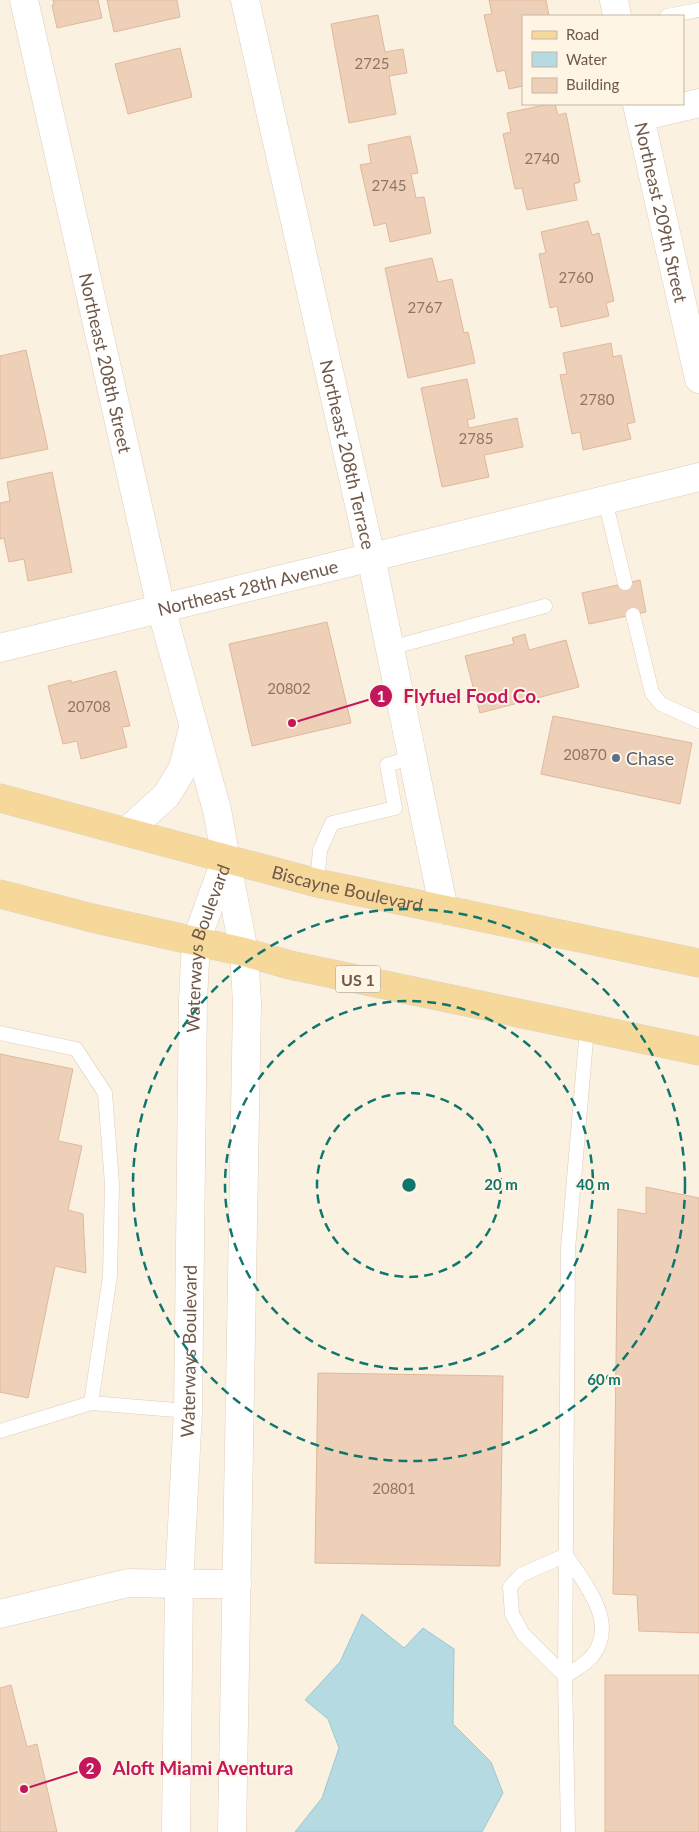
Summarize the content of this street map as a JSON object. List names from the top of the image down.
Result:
{
  "streets": {
    "main road": ["Biscayne Boulevard", "US 1"],
    "street": [
      "Northeast 209th Street",
      "Northeast 208th Street",
      "Northeast 208th Terrace",
      "Northeast 28th Avenue",
      "Waterways Boulevard"
    ]
  },
  "crossings": [
    ["Northeast 208th Street", "Northeast 28th Avenue"],
    ["Northeast 208th Street", "Biscayne Boulevard"],
    ["Northeast 208th Street", "Waterways Boulevard"],
    ["Northeast 208th Terrace", "Northeast 28th Avenue"],
    ["Northeast 208th Terrace", "Biscayne Boulevard"],
    ["Biscayne Boulevard", "Waterways Boulevard"],
    ["Waterways Boulevard", "US 1"]
  ],
  "places": ["Flyfuel Food Co.", "Chase", "Aloft Miami Aventura"],
  "house_numbers": [
    "2725",
    "2740",
    "2745",
    "2760",
    "2767",
    "2780",
    "2785",
    "20802",
    "20708",
    "20870",
    "20801"
  ],
  "legend": ["Road", "Water", "Building"],
  "rings": ["20 m", "40 m", "60 m"]
}
